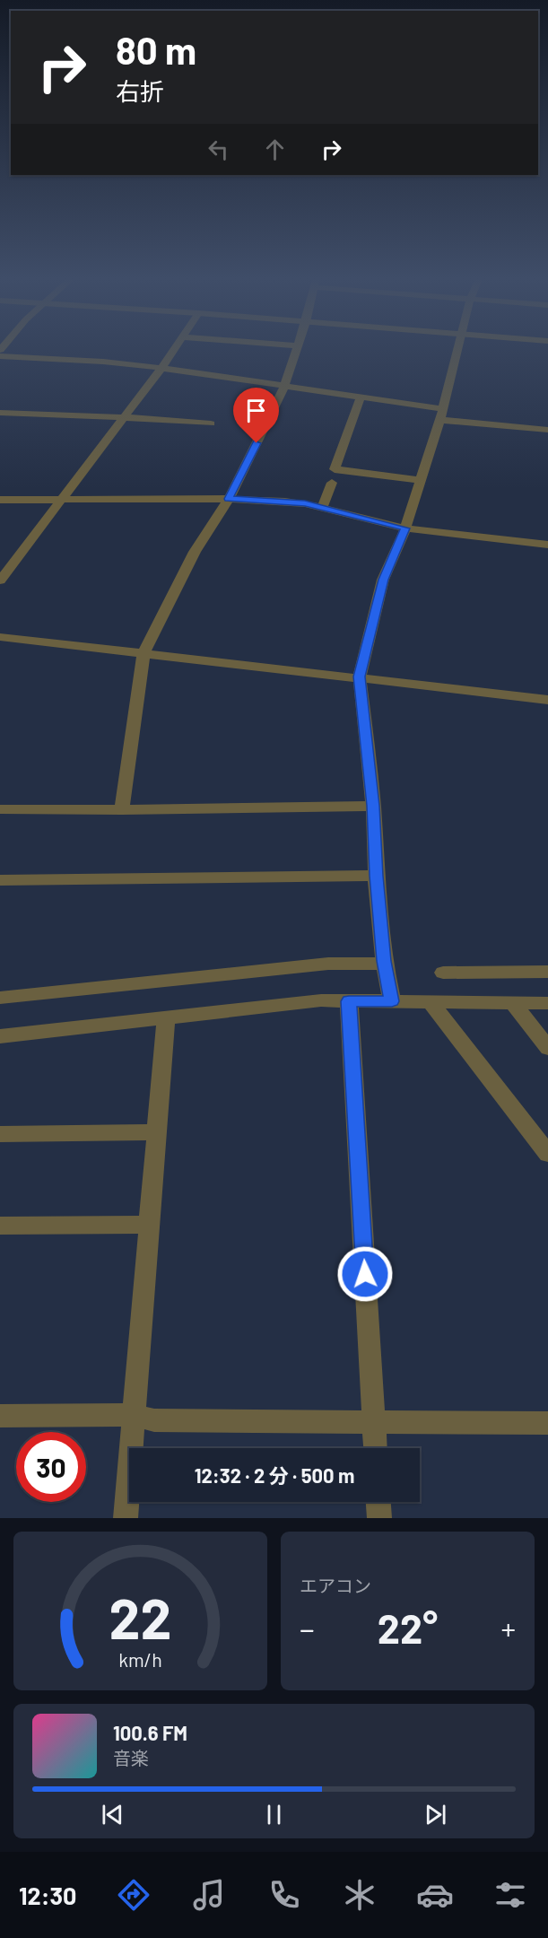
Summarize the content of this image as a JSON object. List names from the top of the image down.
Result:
{
  "page": {
    "turn": ["80 m", "右折"],
    "limit": "30",
    "trip": "12:32 · 2 分 · 500 m",
    "tile": "エアコン",
    "heat": ["−", "22°", "+"],
    "song": ["100.6 FM", "音楽"],
    "tabs": "12:30",
    "gauge": ["22", "km/h"]
  }
}
